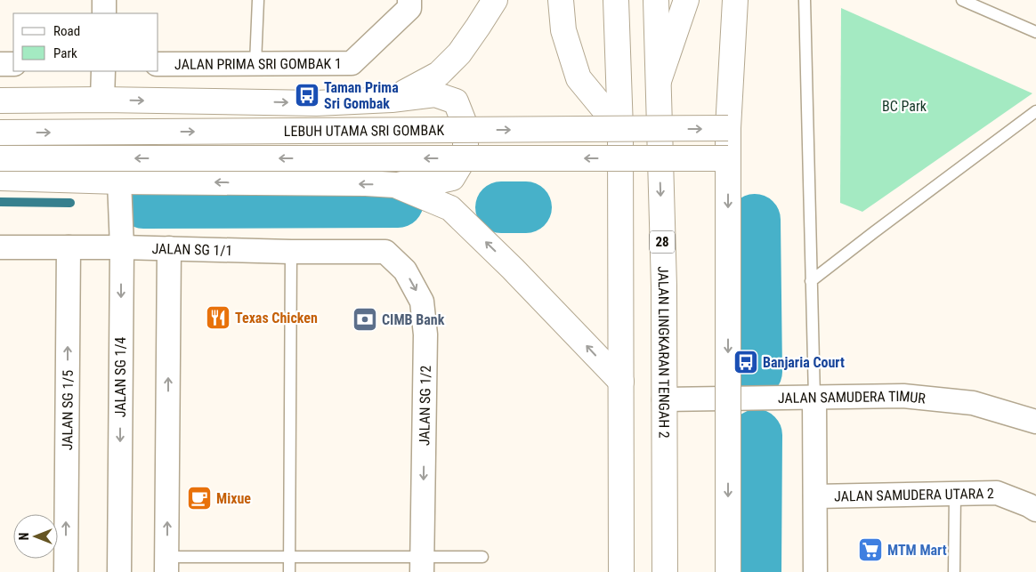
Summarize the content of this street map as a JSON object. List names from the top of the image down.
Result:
{
  "streets": {
    "main road": ["LEBUH UTAMA SRI GOMBAK", "28", "JALAN LINGKARAN TENGAH 2"],
    "street": [
      "JALAN PRIMA SRI GOMBAK 1",
      "JALAN SG 1/1",
      "JALAN SG 1/4",
      "JALAN SAMUDERA TIMUR",
      "JALAN SG 1/2",
      "JALAN SG 1/5",
      "JALAN SAMUDERA UTARA 2"
    ]
  },
  "crossings": [
    ["JALAN SG 1/1", "JALAN SG 1/4"],
    ["JALAN SG 1/1", "JALAN SG 1/2"],
    ["JALAN SG 1/1", "JALAN SG 1/5"],
    ["JALAN LINGKARAN TENGAH 2", "JALAN SAMUDERA TIMUR"]
  ],
  "one_way": ["JALAN SG 1/2"],
  "parks": ["BC Park"],
  "places": {
    "bus stop": ["Taman Prima Sri Gombak", "Banjaria Court"],
    "restaurant": ["Texas Chicken"],
    "bank": ["CIMB Bank"],
    "cafe": ["Mixue"],
    "supermarket": ["MTM Mart"]
  },
  "legend": ["Road", "Park"],
  "north": "left"
}
